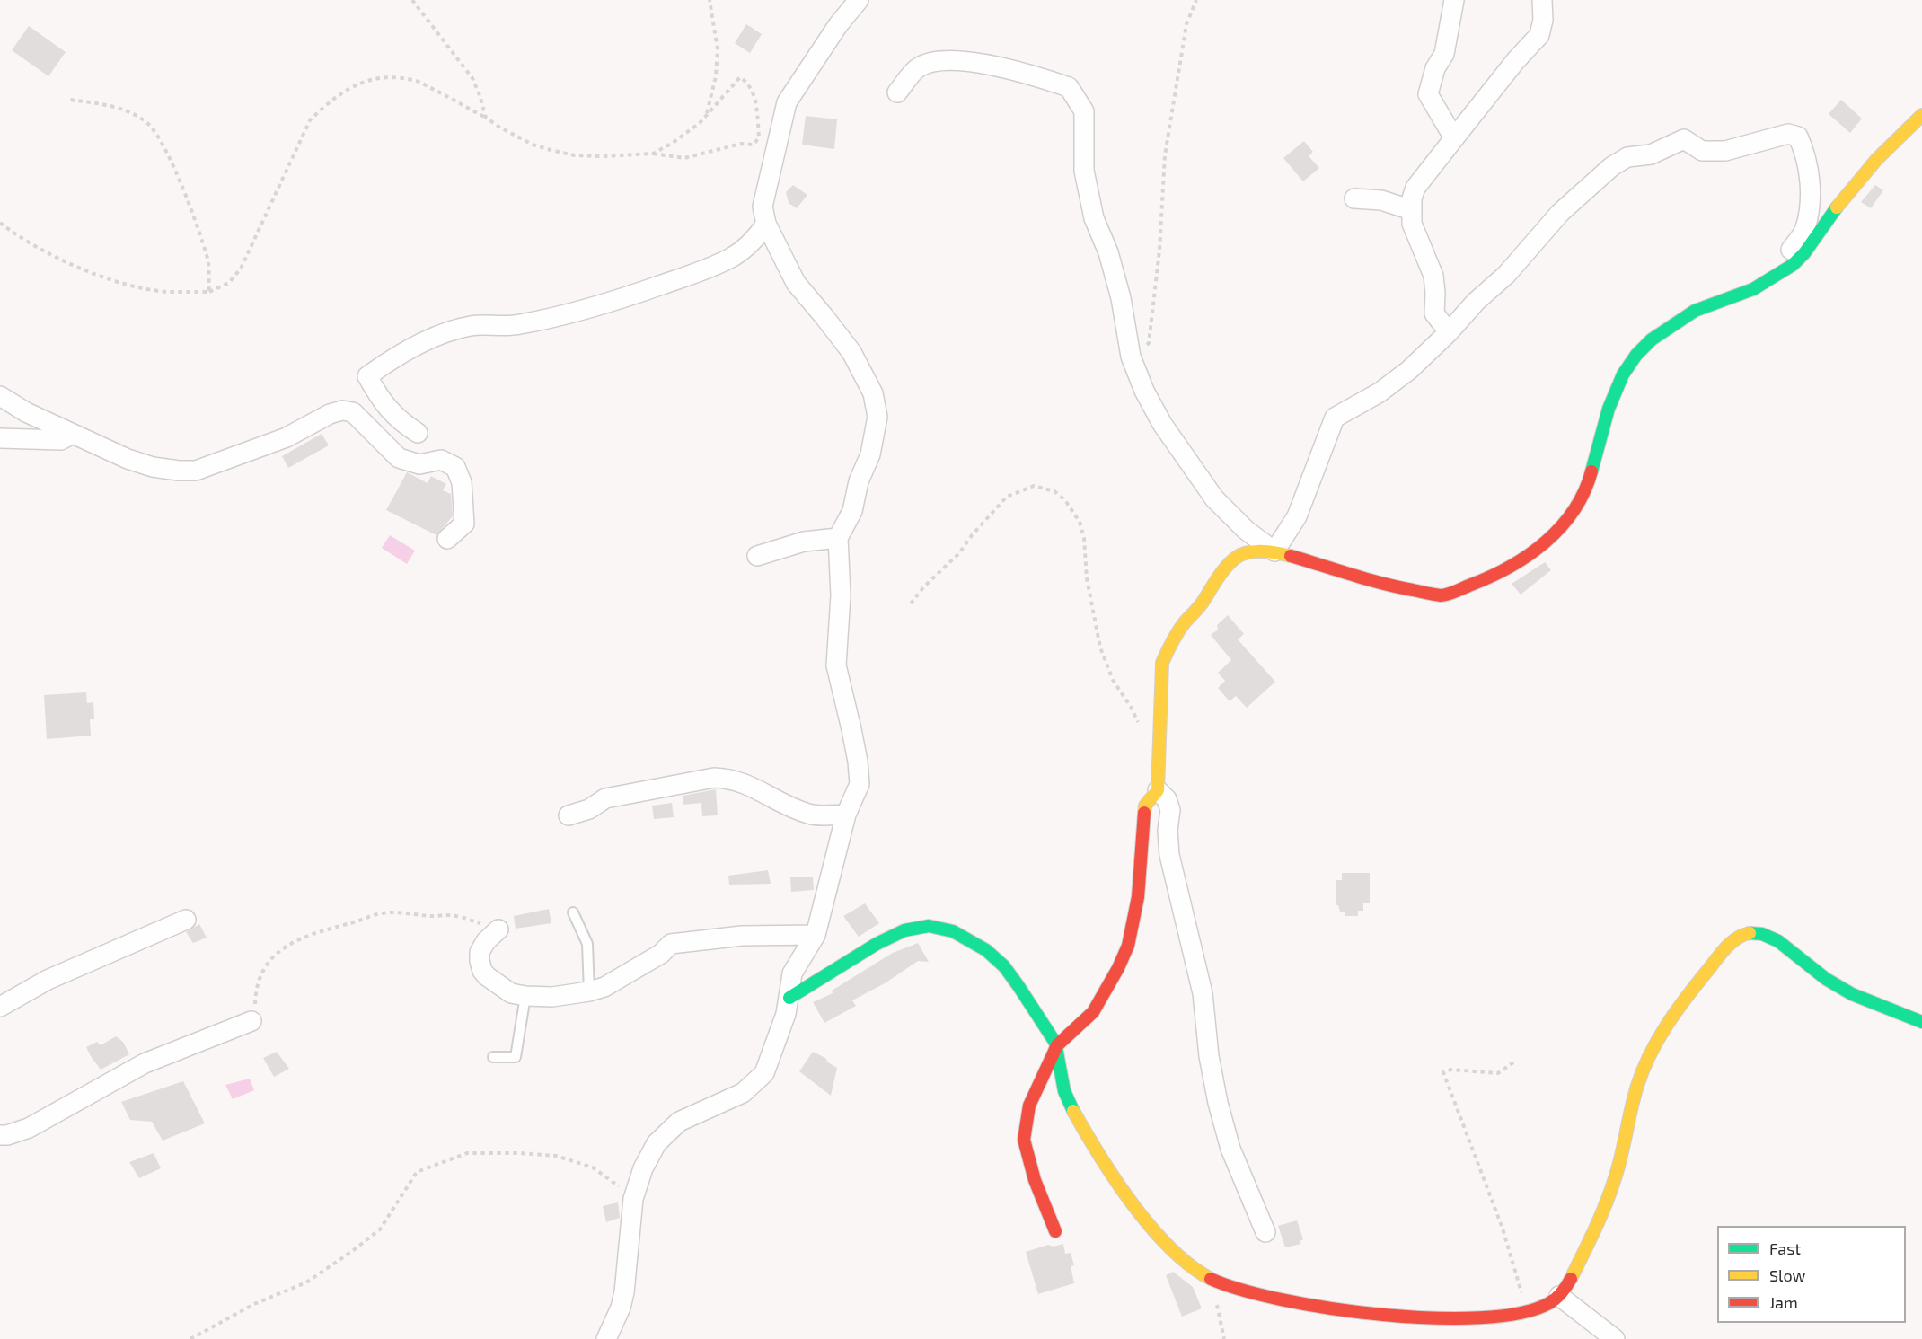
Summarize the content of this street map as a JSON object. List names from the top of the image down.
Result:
{
  "legend": ["Fast", "Slow", "Jam"]
}
